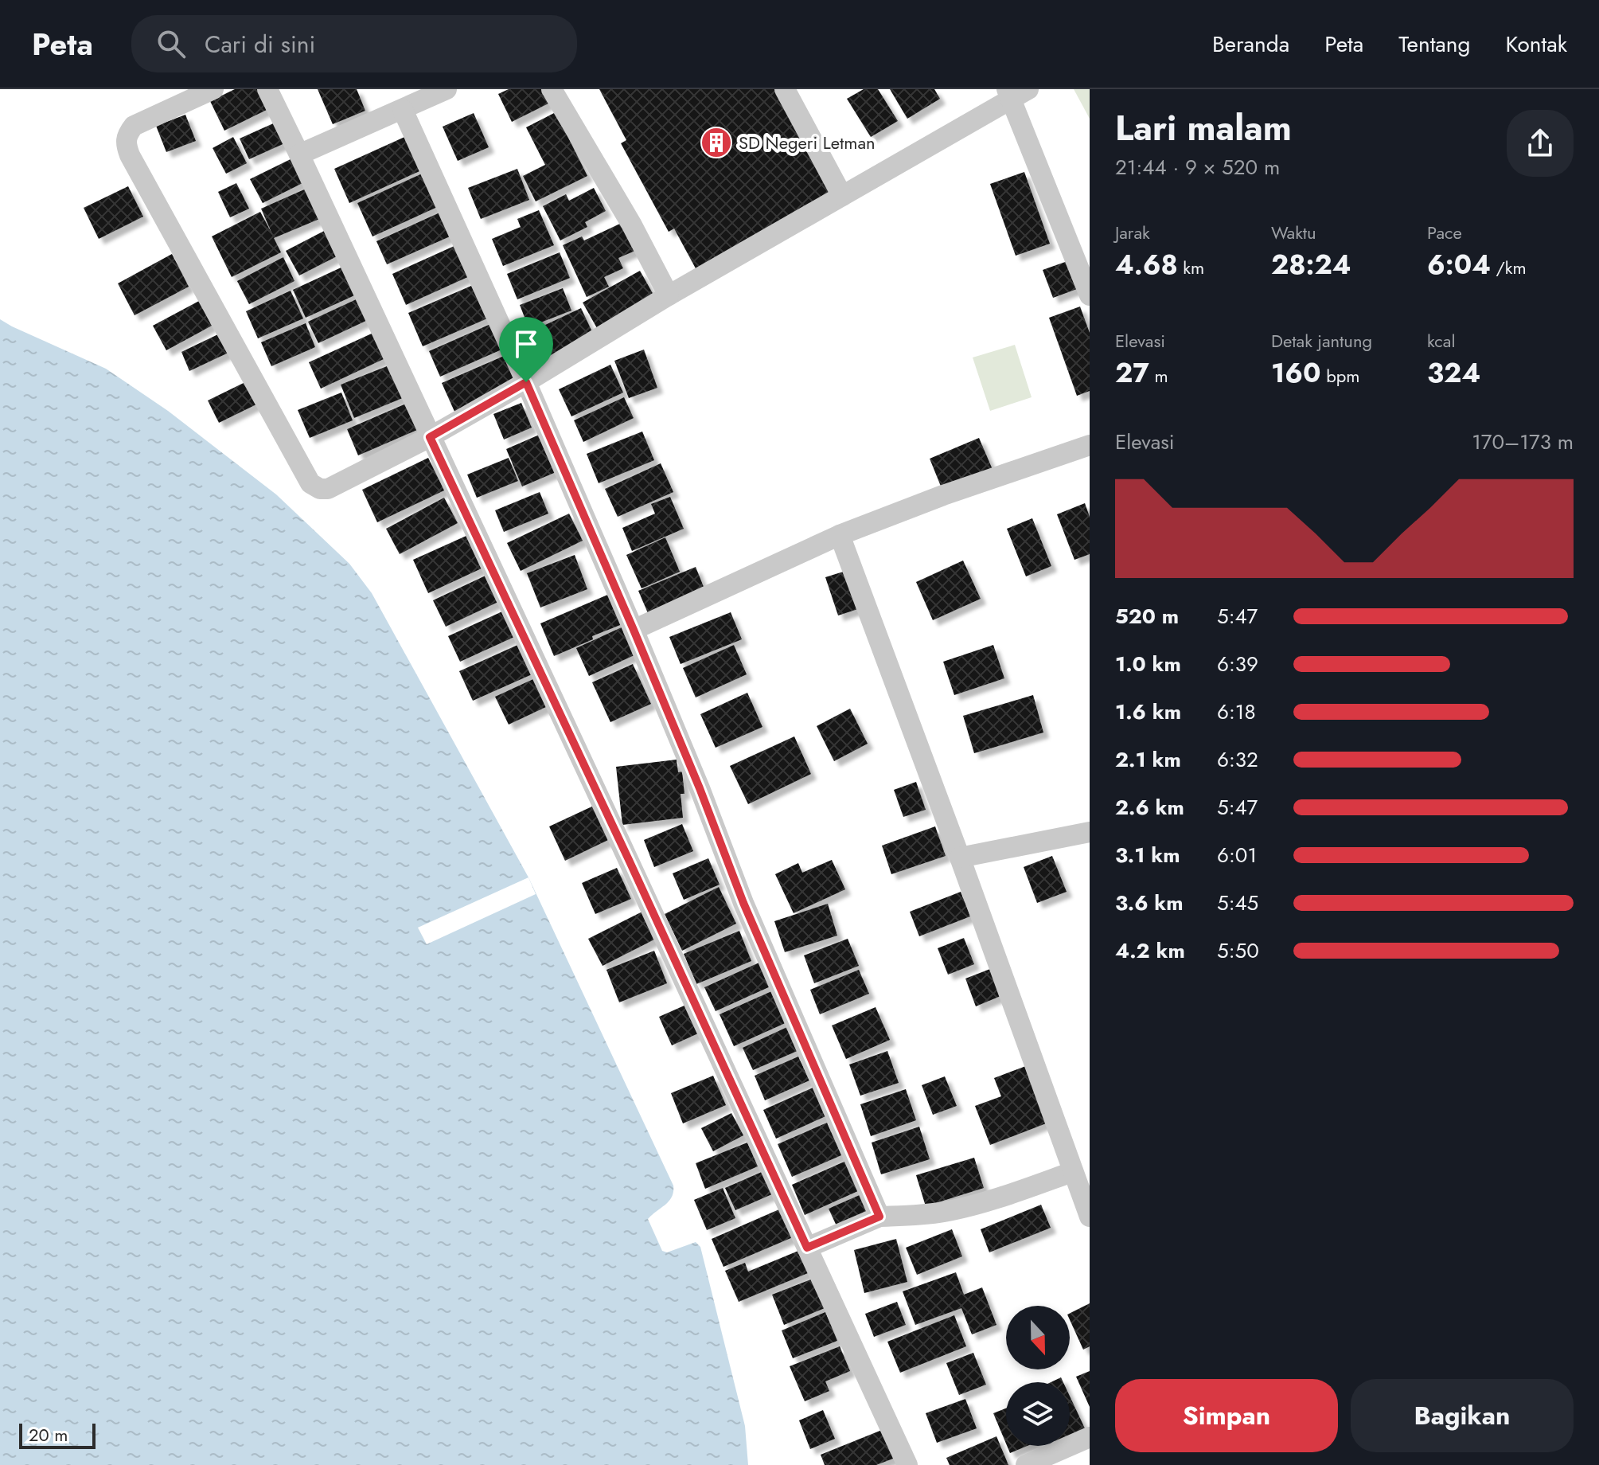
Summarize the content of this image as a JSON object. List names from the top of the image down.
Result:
{
  "places": {
    "building": ["SD Negeri Letman"]
  },
  "scale_bar": "20 m",
  "north": "bottom",
  "page": {
    "header": "Peta",
    "search": "Cari di sini",
    "nav": [
      "Beranda",
      "Peta",
      "Tentang",
      "Kontak"
    ],
    "heading": ["Lari malam", "21:44 · 9 × 520 m"],
    "stats": [
      ["Jarak", "4.68 km"],
      ["Waktu", "28:24"],
      ["Pace", "6:04 /km"],
      ["Elevasi", "27 m"],
      ["Detak jantung", "160 bpm"],
      ["kcal", "324"]
    ],
    "chart": ["Elevasi", "170–173 m"],
    "list": [
      {
        "name": "520 m",
        "note": "5:47"
      },
      {
        "name": "1.0 km",
        "note": "6:39"
      },
      {
        "name": "1.6 km",
        "note": "6:18"
      },
      {
        "name": "2.1 km",
        "note": "6:32"
      },
      {
        "name": "2.6 km",
        "note": "5:47"
      },
      {
        "name": "3.1 km",
        "note": "6:01"
      },
      {
        "name": "3.6 km",
        "note": "5:45"
      },
      {
        "name": "4.2 km",
        "note": "5:50"
      }
    ],
    "buttons": ["Simpan", "Bagikan"],
    "scale": "20 m"
  }
}
